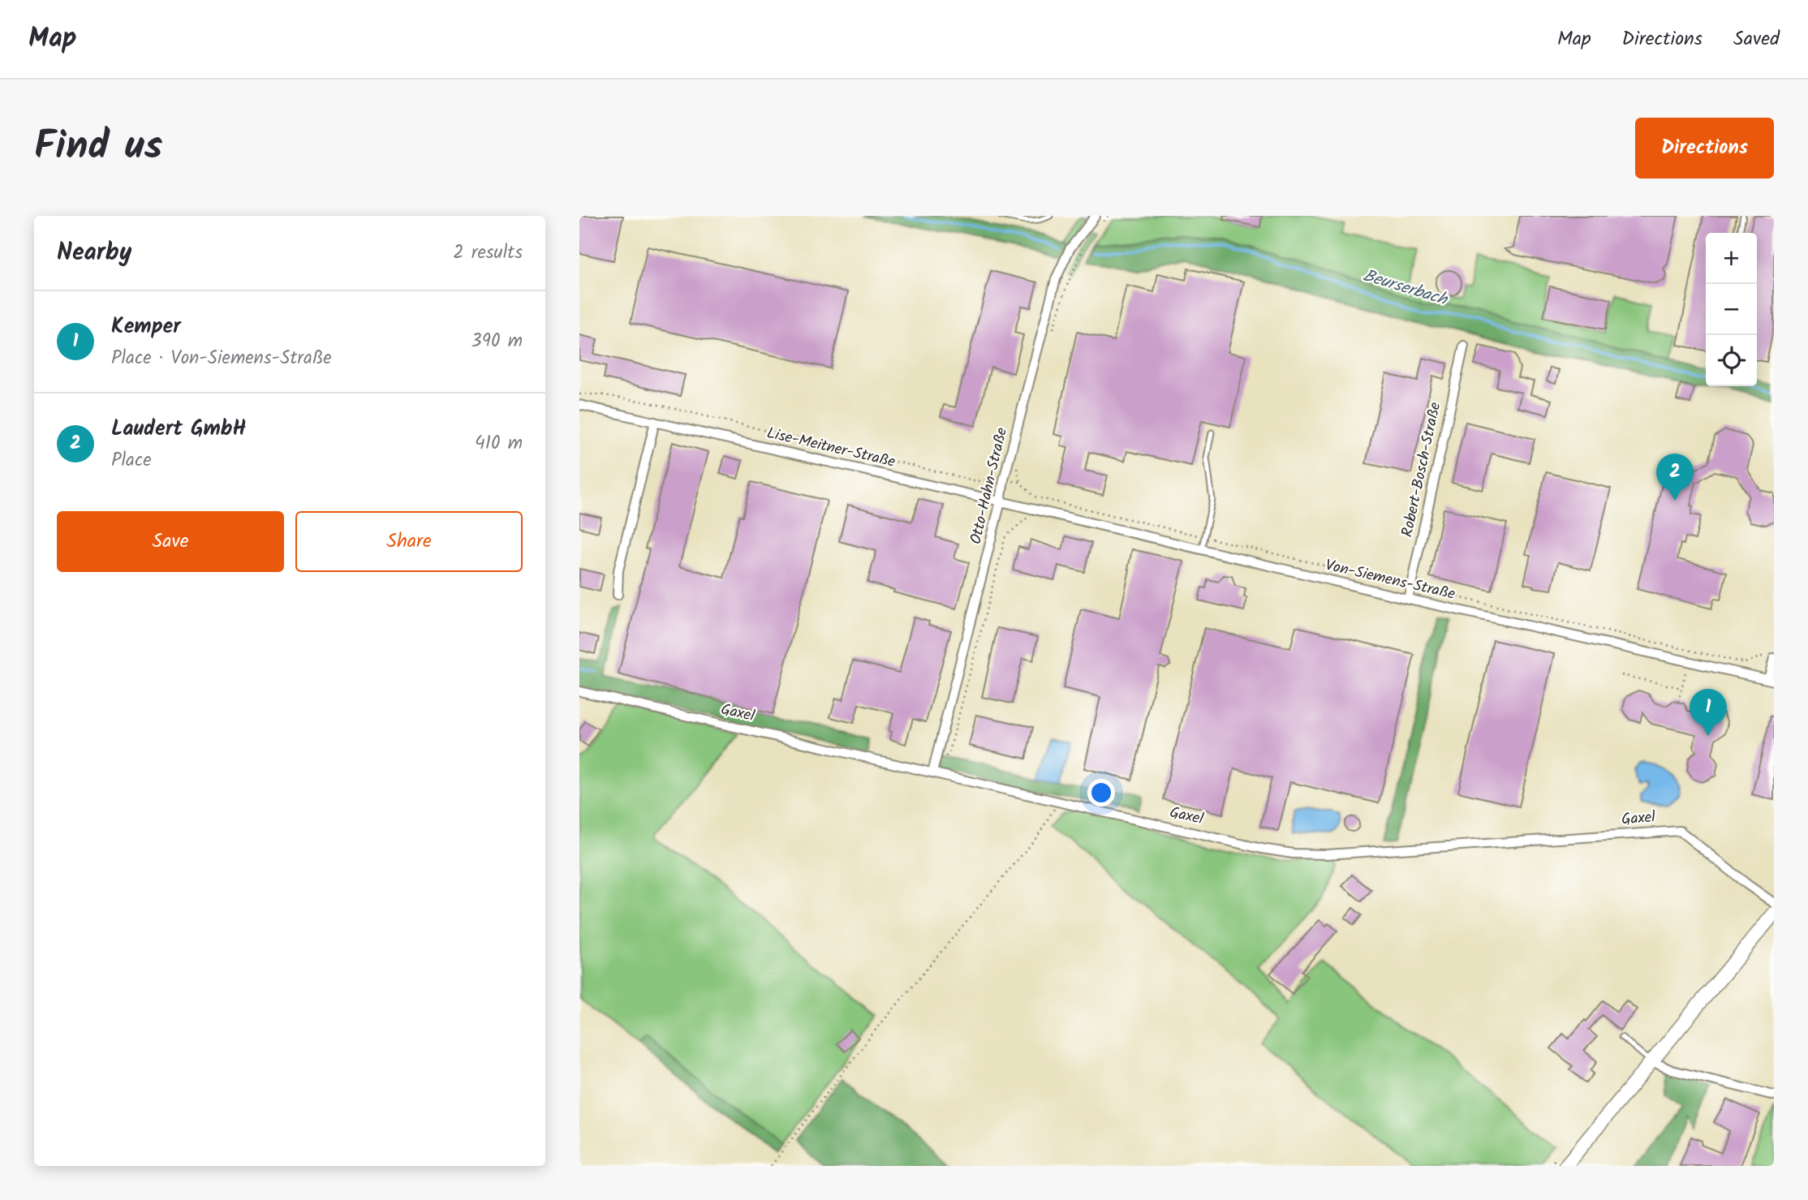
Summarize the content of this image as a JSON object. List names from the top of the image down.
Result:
{
  "streets": {
    "street": [
      "Lise-Meitner-Straße",
      "Robert-Bosch-Straße",
      "Otto-Hahn-Straße",
      "Von-Siemens-Straße",
      "Gaxel"
    ]
  },
  "crossings": [
    ["Lise-Meitner-Straße", "Otto-Hahn-Straße"],
    ["Lise-Meitner-Straße", "Von-Siemens-Straße"],
    ["Robert-Bosch-Straße", "Von-Siemens-Straße"],
    ["Otto-Hahn-Straße", "Von-Siemens-Straße"],
    ["Otto-Hahn-Straße", "Gaxel"]
  ],
  "water": ["Beurserbach"],
  "page": {
    "header": "Map",
    "nav": ["Map", "Directions", "Saved"],
    "title": "Find us",
    "buttons": [
      "Directions",
      ["Save", "Share"]
    ],
    "heading": ["Nearby", "2 results"],
    "map_buttons": ["+", "−"],
    "list": [
      {
        "mark": "1",
        "name": "Kemper",
        "note": "Place · Von-Siemens-Straße",
        "value": "390 m"
      },
      {
        "mark": "2",
        "name": "Laudert GmbH",
        "note": "Place",
        "value": "410 m"
      }
    ],
    "pins": ["2", "1"]
  }
}
